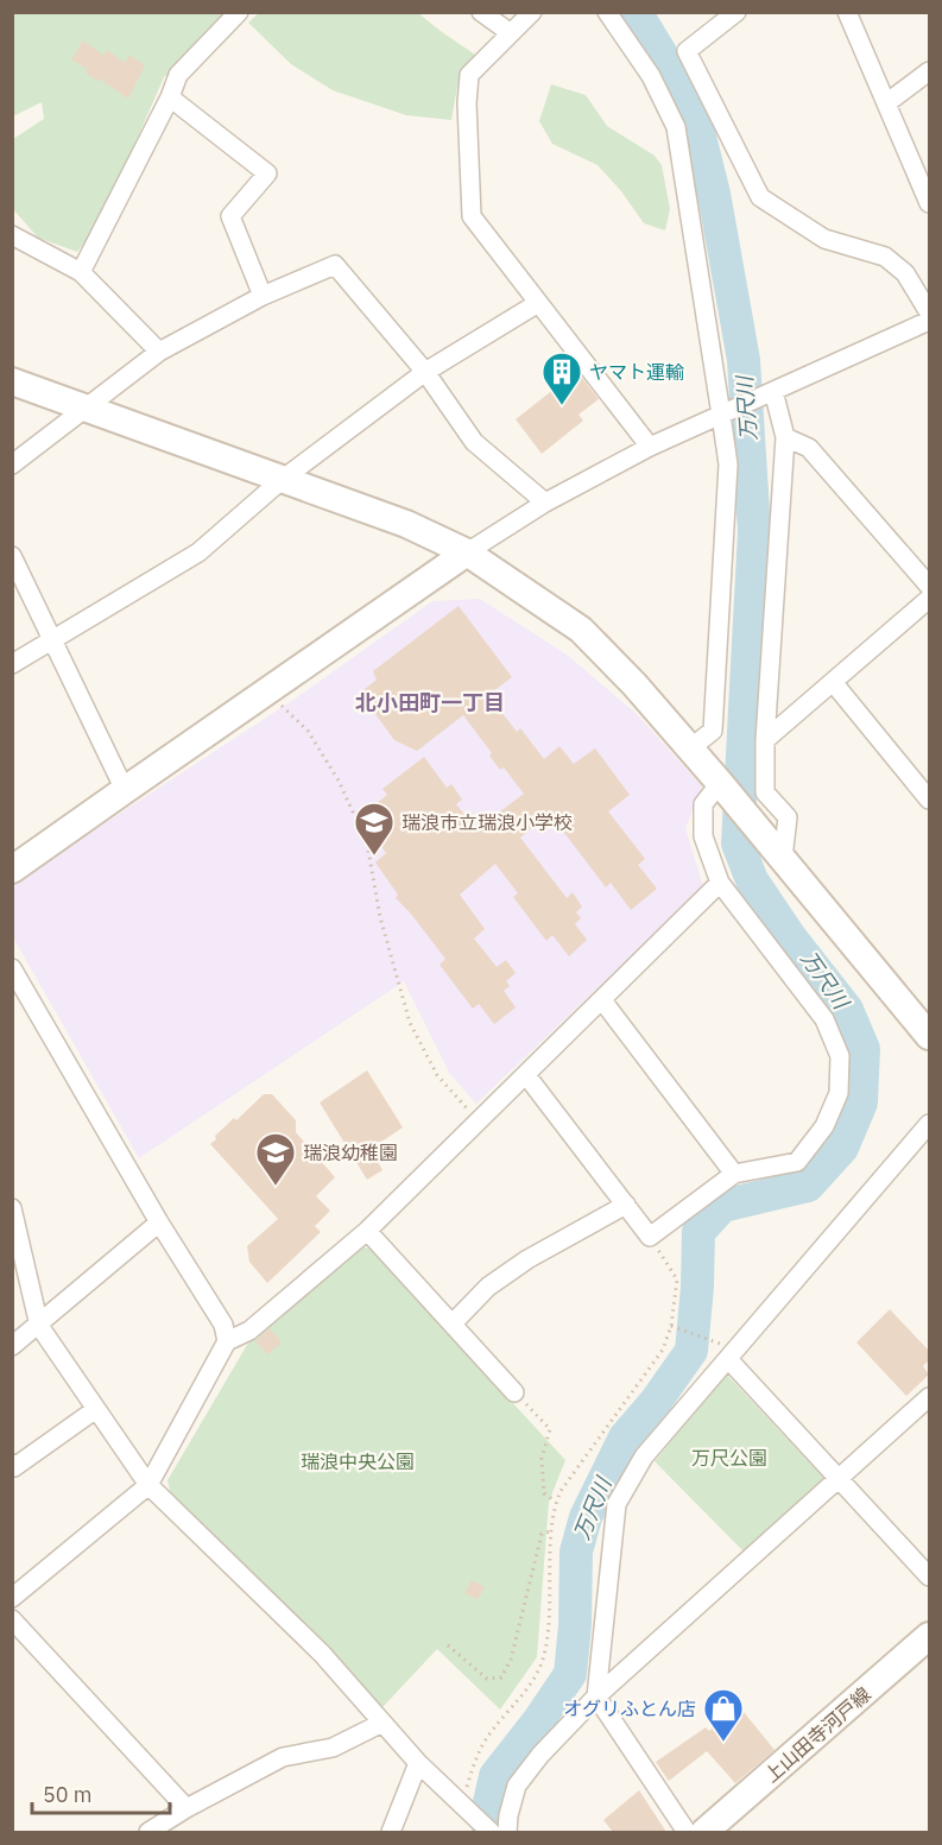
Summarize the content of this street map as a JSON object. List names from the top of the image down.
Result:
{
  "streets": {
    "street": ["上山田寺河戸線"]
  },
  "districts": ["北小田町一丁目"],
  "water": ["万尺川"],
  "parks": ["万尺公園", "瑞浪中央公園"],
  "places": {
    "building": ["ヤマト運輸"],
    "school or university": ["瑞浪市立瑞浪小学校", "瑞浪幼稚園"],
    "shop": ["オグリふとん店"]
  },
  "scale_bar": "50 m"
}
